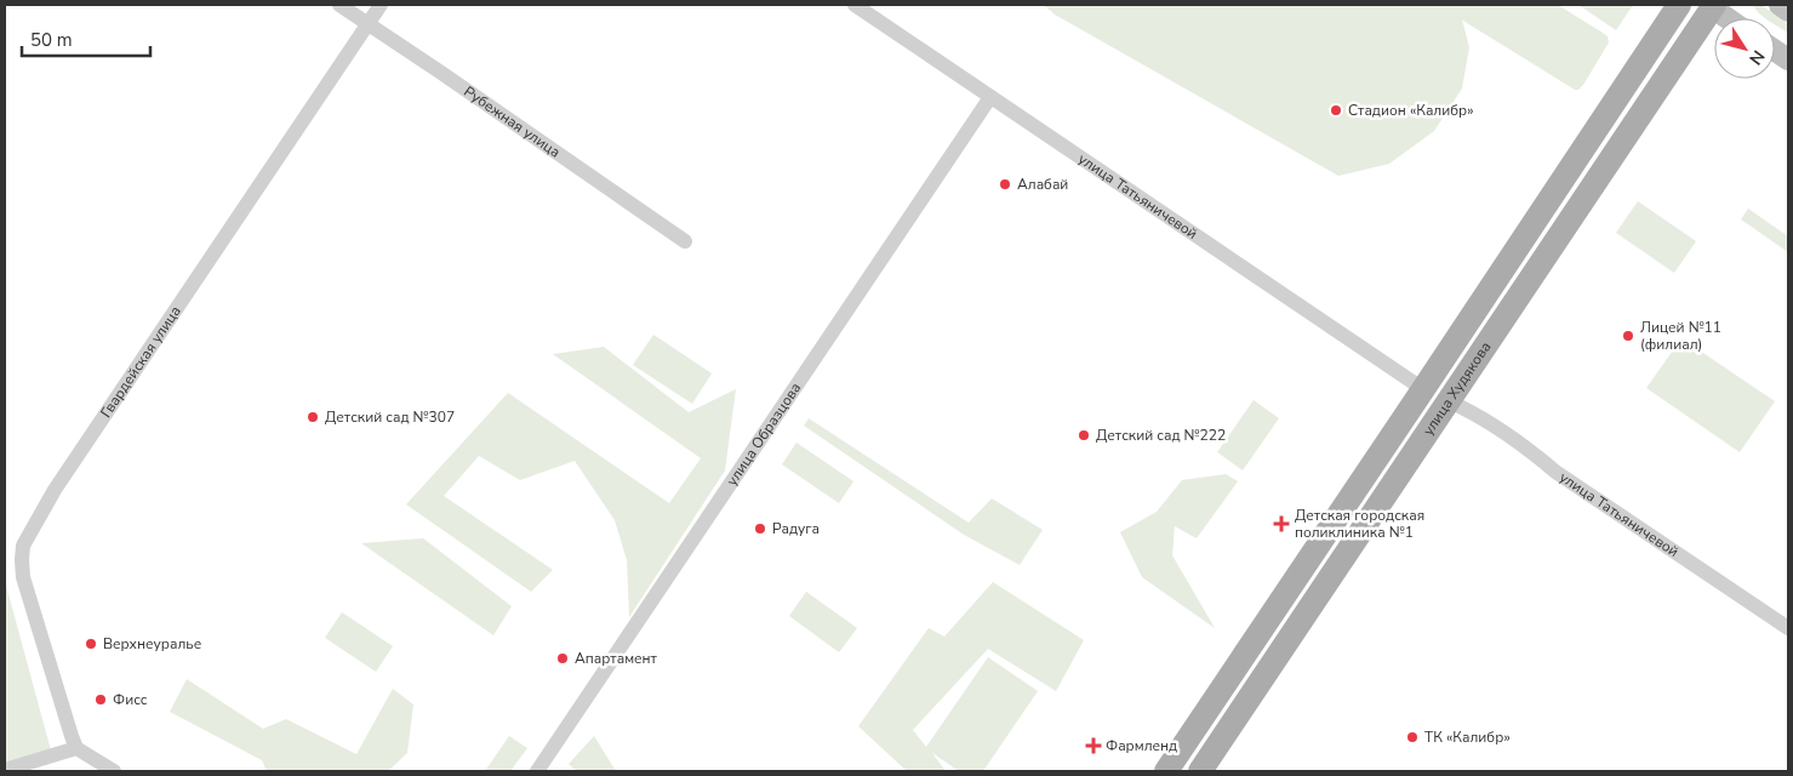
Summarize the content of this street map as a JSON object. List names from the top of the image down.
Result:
{
  "streets": {
    "main road": ["улица Худякова"],
    "street": [
      "Рубежная улица",
      "улица Татьяничевой",
      "Гвардейская улица",
      "улица Образцова"
    ]
  },
  "crossings": [
    ["Рубежная улица", "Гвардейская улица"],
    ["улица Татьяничевой", "улица Худякова"],
    ["улица Татьяничевой", "улица Образцова"]
  ],
  "places": {
    "other": [
      "Стадион «Калибр»",
      "Алабай",
      "Лицей №11 (филиал)",
      "Детский сад №307",
      "Детский сад №222",
      "Радуга",
      "Верхнеуралье",
      "Апартамент",
      "Фисс",
      "ТК «Калибр»"
    ],
    "health": ["Детская городская поликлиника №1", "Фармленд"]
  },
  "scale_bar": "50 m",
  "north": "bottom right"
}
